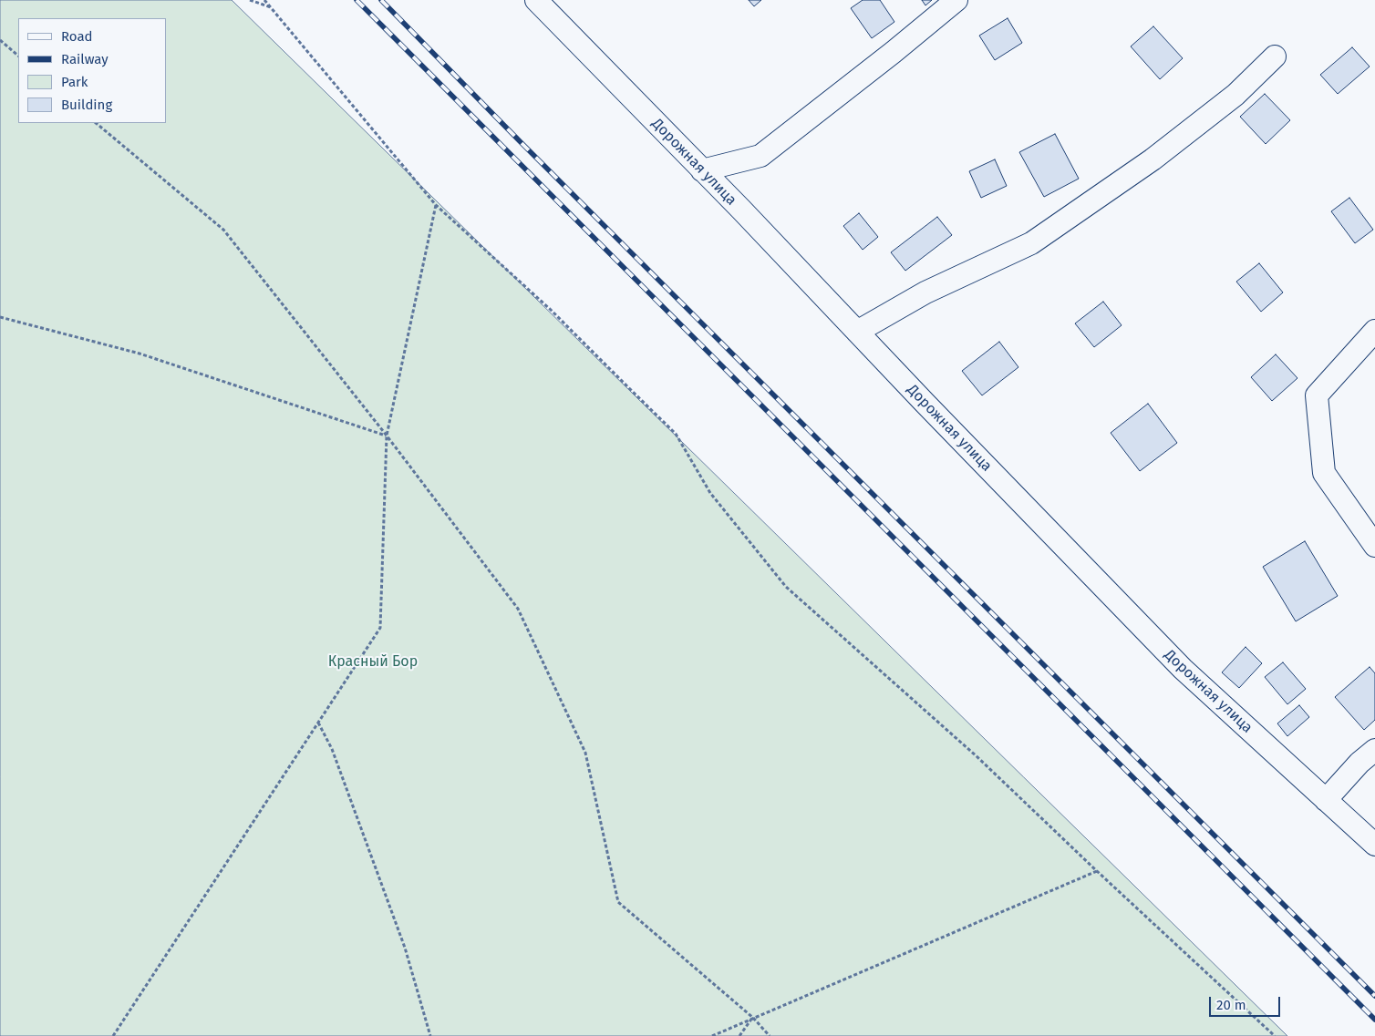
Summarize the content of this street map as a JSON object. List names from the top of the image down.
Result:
{
  "streets": {
    "street": ["Дорожная улица"]
  },
  "parks": ["Красный Бор"],
  "legend": [
    "Road",
    "Railway",
    "Park",
    "Building"
  ],
  "scale_bar": "20 m"
}
